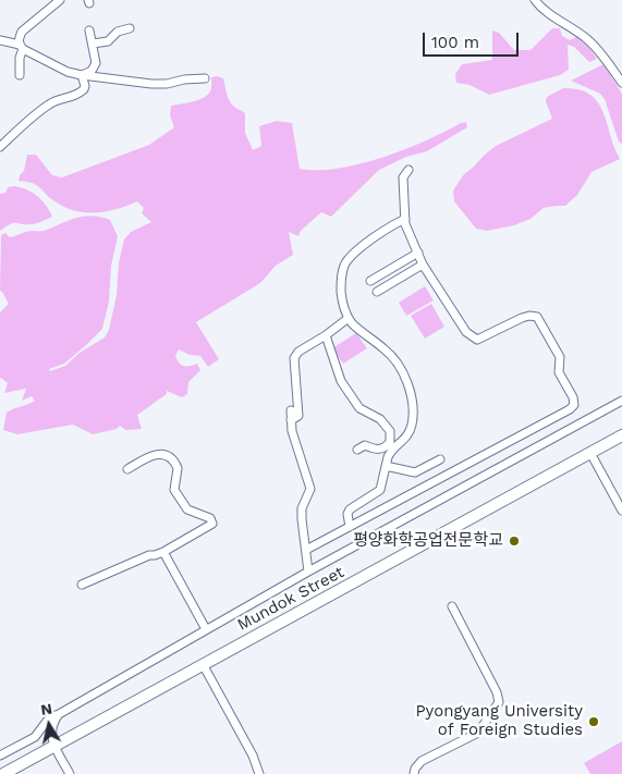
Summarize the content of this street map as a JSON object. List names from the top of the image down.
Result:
{
  "streets": {
    "main road": ["Mundok Street"]
  },
  "places": ["평양화학공업전문학교", "Pyongyang University of Foreign Studies"],
  "scale_bar": "100 m",
  "north": "top"
}
